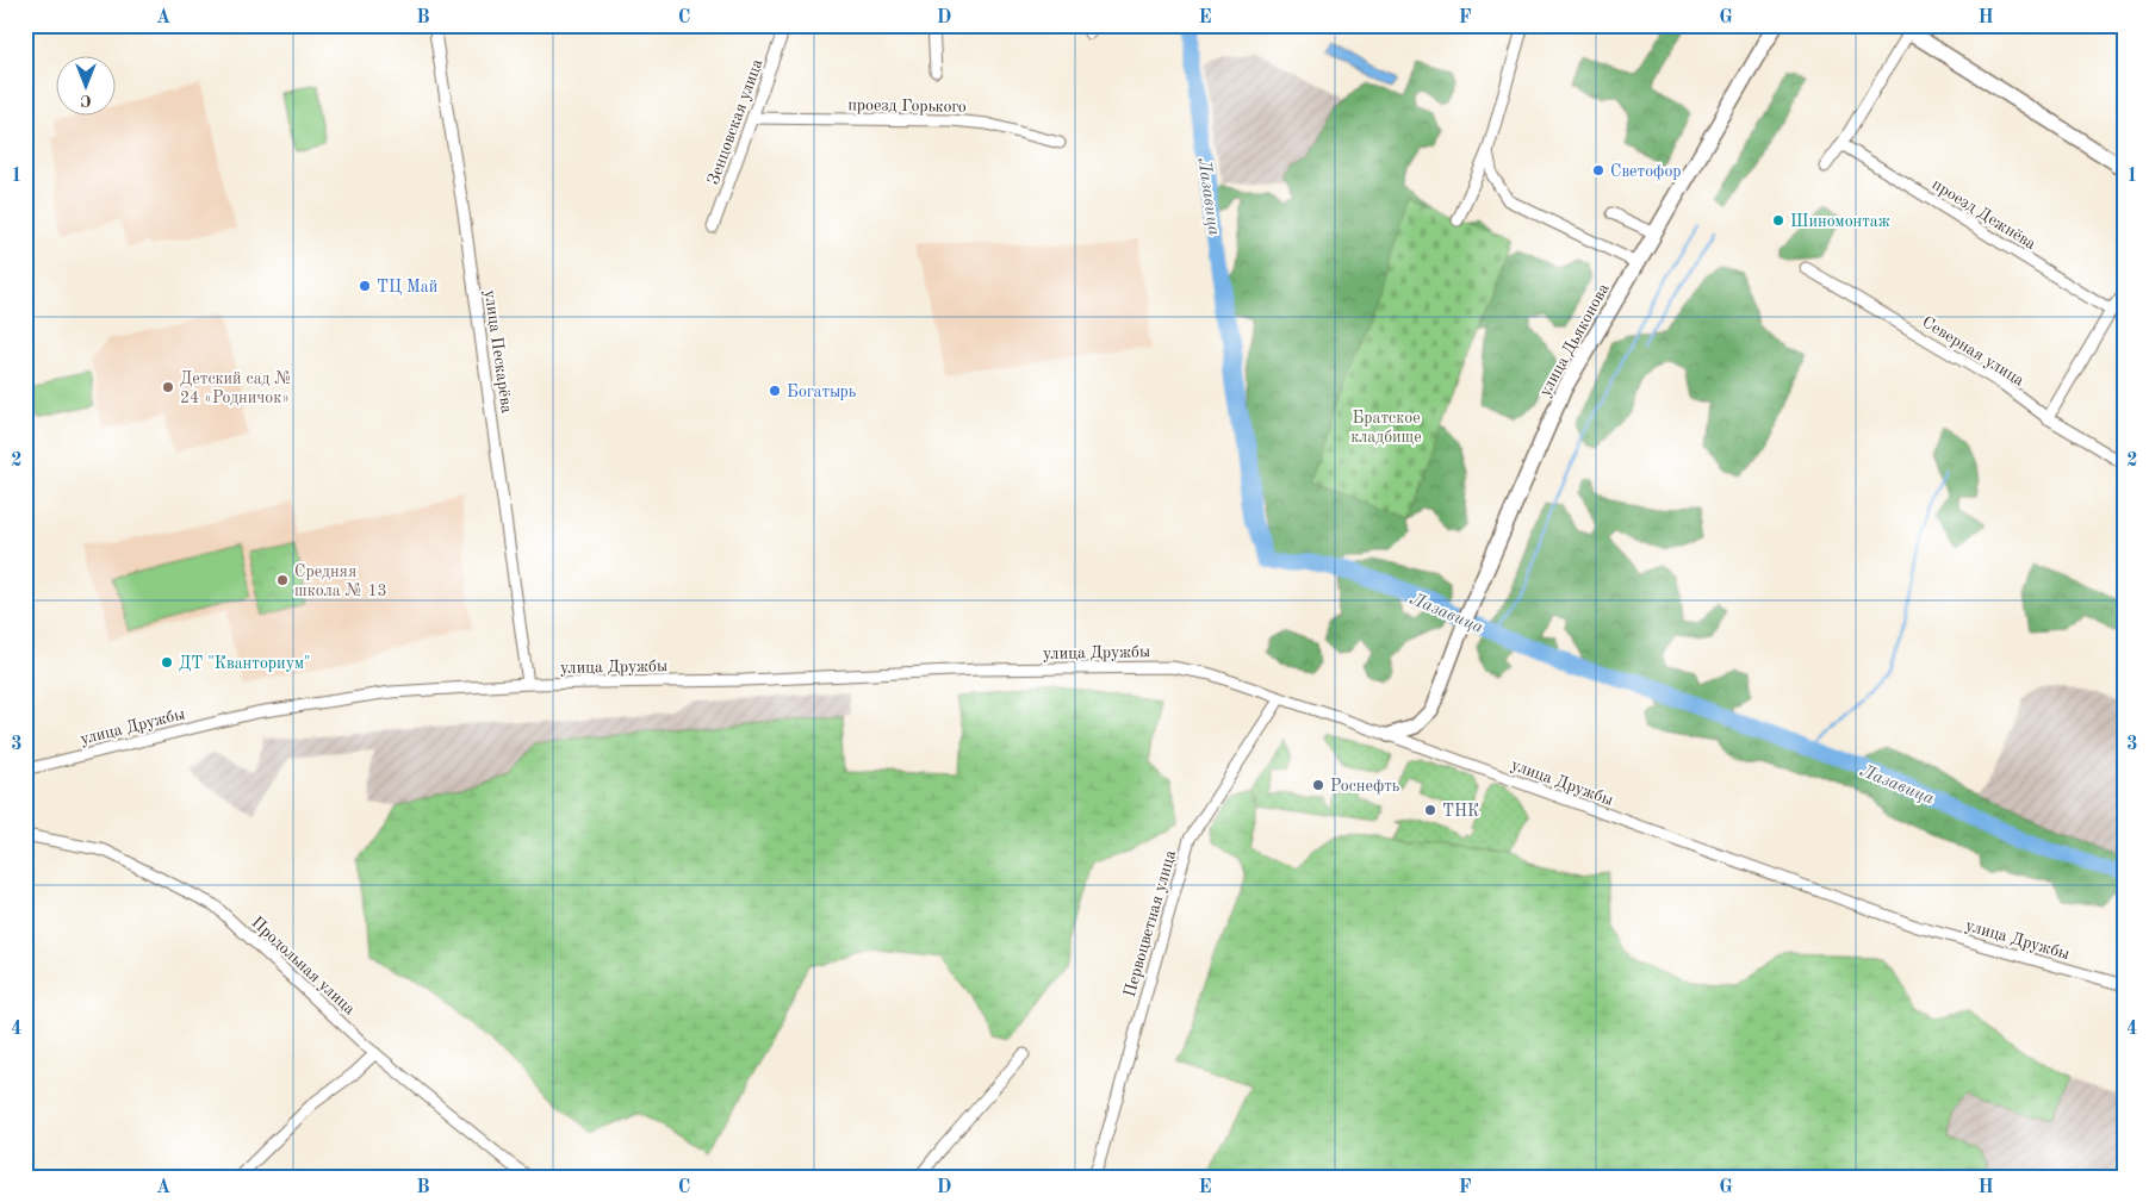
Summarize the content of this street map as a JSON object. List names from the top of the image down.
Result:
{
  "streets": {
    "main road": ["улица Дьяконова"],
    "street": [
      "проезд Горького",
      "Зенцовская улица",
      "проезд Дежнёва",
      "Северная улица",
      "улица Пескарёва",
      "улица Дружбы",
      "Первоцветная улица",
      "Продольная улица"
    ]
  },
  "crossings": [
    ["проезд Горького", "Зенцовская улица"],
    ["улица Дьяконова", "улица Дружбы"],
    ["улица Пескарёва", "улица Дружбы"],
    ["улица Дружбы", "Первоцветная улица"]
  ],
  "water": ["Лазавица"],
  "parks": ["Братское кладбище"],
  "places": [
    "Светофор",
    "Шиномонтаж",
    "ТЦ Май",
    "Детский сад № 24 «Родничок»",
    "Богатырь",
    "Средняя школа № 13",
    "ДТ \"Кванториум\"",
    "Роснефть",
    "ТНК"
  ],
  "north": "bottom",
  "grid": {
    "columns": [
      "A",
      "B",
      "C",
      "D",
      "E",
      "F",
      "G",
      "H"
    ],
    "rows": [
      "1",
      "2",
      "3",
      "4"
    ]
  }
}
